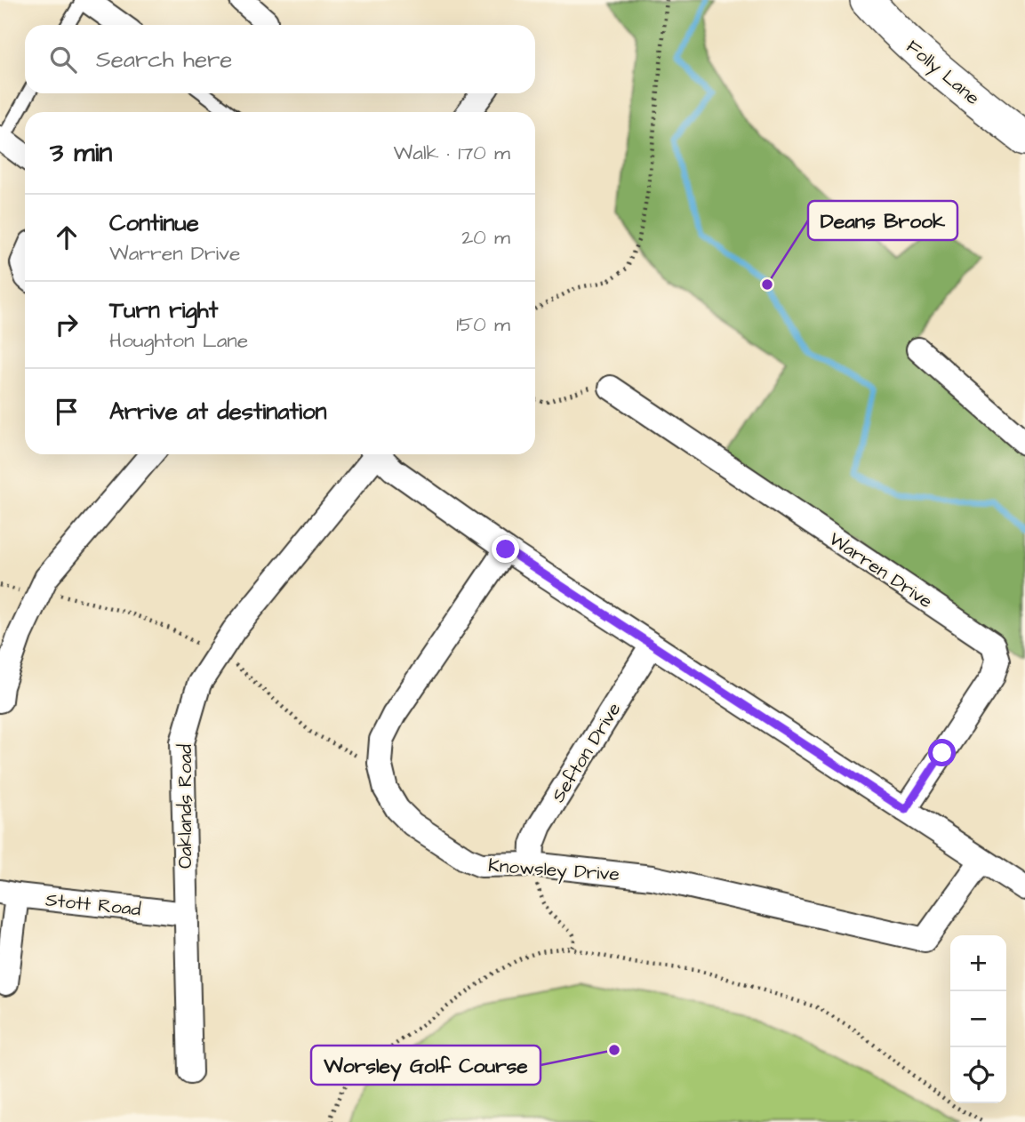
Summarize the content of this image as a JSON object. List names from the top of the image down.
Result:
{
  "streets": {
    "main road": ["Folly Lane"],
    "street": [
      "Warren Drive",
      "Sefton Drive",
      "Oaklands Road",
      "Knowsley Drive",
      "Stott Road"
    ]
  },
  "crossings": [
    ["Sefton Drive", "Knowsley Drive"],
    ["Oaklands Road", "Stott Road"]
  ],
  "places": ["Deans Brook", "Worsley Golf Course"],
  "page": {
    "search": "Search here",
    "heading": ["3 min", "Walk · 170 m"],
    "list": [
      ["Continue", "Warren Drive", "20 m"],
      ["Turn right", "Houghton Lane", "150 m"],
      "Arrive at destination"
    ],
    "map_buttons": ["+", "−"]
  }
}
